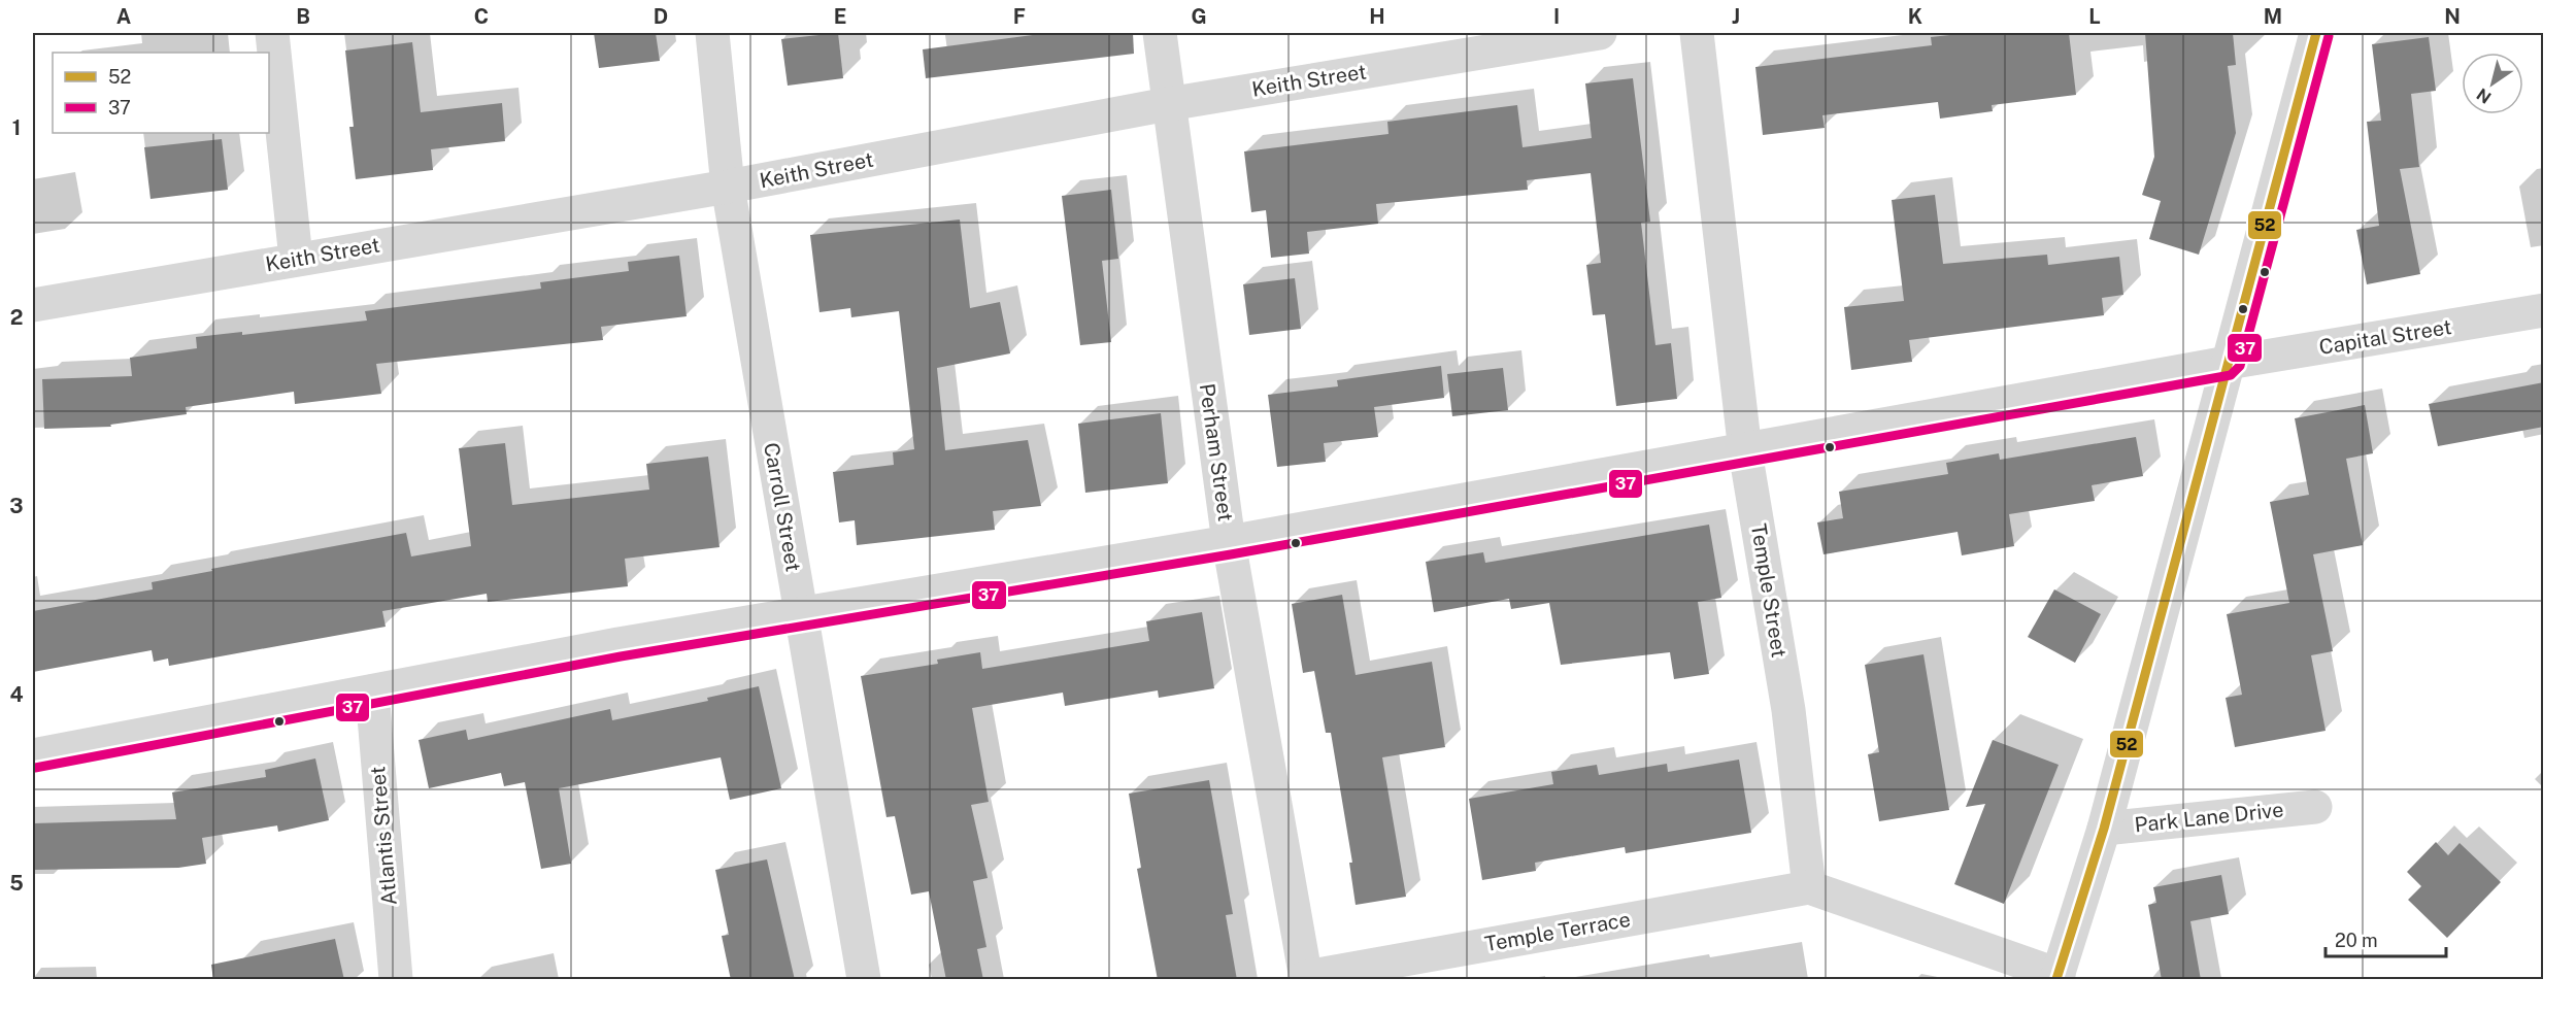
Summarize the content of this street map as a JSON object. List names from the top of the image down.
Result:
{
  "streets": {
    "street": [
      "Keith Street",
      "Capital Street",
      "Perham Street",
      "Carroll Street",
      "Temple Street",
      "Park Lane Drive",
      "Atlantis Street",
      "Temple Terrace"
    ]
  },
  "crossings": [
    ["Keith Street", "Perham Street"],
    ["Keith Street", "Carroll Street"],
    ["Capital Street", "Perham Street"],
    ["Capital Street", "Carroll Street"],
    ["Capital Street", "Temple Street"],
    ["Capital Street", "Atlantis Street"],
    ["Perham Street", "Temple Terrace"],
    ["Temple Street", "Temple Terrace"]
  ],
  "lines": ["transit line 52", "transit line 37"],
  "legend": ["52", "37"],
  "scale_bar": "20 m",
  "north": "bottom left",
  "grid": {
    "columns": [
      "A",
      "B",
      "C",
      "D",
      "E",
      "F",
      "G",
      "H",
      "I",
      "J",
      "K",
      "L",
      "M",
      "N"
    ],
    "rows": [
      "1",
      "2",
      "3",
      "4",
      "5"
    ]
  }
}
